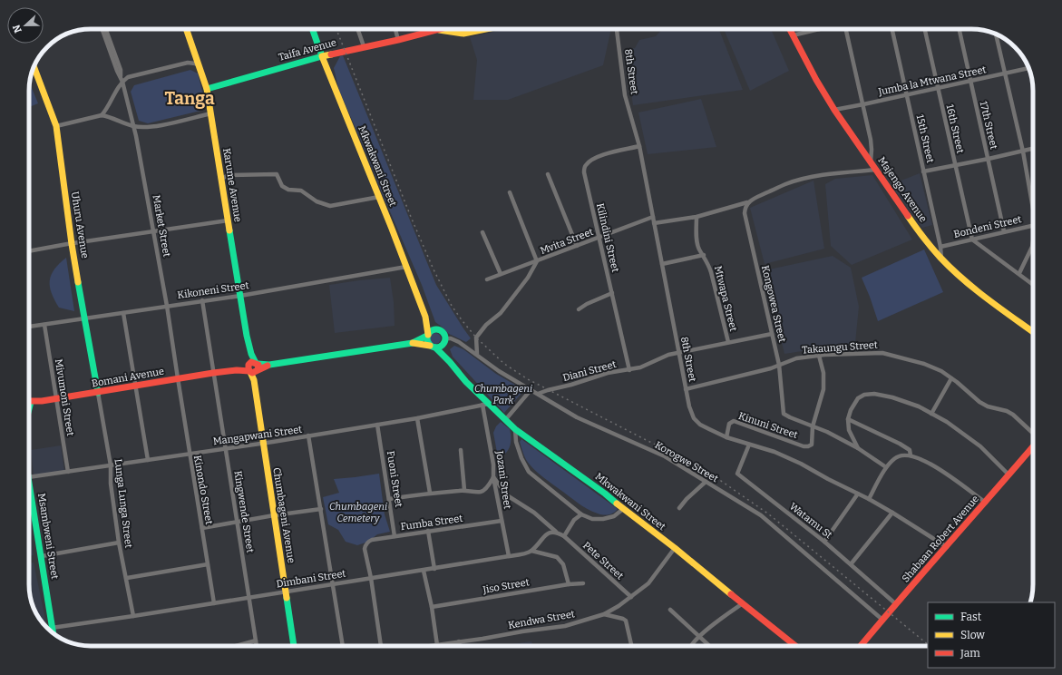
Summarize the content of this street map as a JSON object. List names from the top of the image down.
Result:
{
  "streets": {
    "main road": [
      "Taifa Avenue",
      "Mkwakwani Street",
      "Karume Avenue",
      "Majengo Avenue",
      "Uhuru Avenue",
      "Bomani Avenue",
      "Chumbageni Avenue",
      "Msambweni Street",
      "Shabaan Robert Avenue"
    ],
    "street": [
      "8th Street",
      "Jumba la Mtwana Street",
      "17th Street",
      "16th Street",
      "15th Street",
      "Market Street",
      "Bondeni Street",
      "Kilindini Street",
      "Mvita Street",
      "Kikoneni Street",
      "Mtwapa Street",
      "Kongowea Street",
      "Takaungu Street",
      "Diani Street",
      "Mivumoni Street",
      "Kinuni Street",
      "Mangapwani Street",
      "Korogwe Street",
      "Fuoni Street",
      "Jozani Street",
      "Kinondo Street",
      "Lunga Lunga Street",
      "Kingwende Street",
      "Watamu St",
      "Fumba Street",
      "Pete Street",
      "Dimbani Street",
      "Jiso Street",
      "Kendwa Street"
    ]
  },
  "crossings": [
    ["Taifa Avenue", "Mkwakwani Street"],
    ["Taifa Avenue", "Karume Avenue"],
    ["8th Street", "Kilindini Street"],
    ["8th Street", "Mvita Street"],
    ["8th Street", "Takaungu Street"],
    ["8th Street", "Diani Street"],
    ["8th Street", "Kinuni Street"],
    ["8th Street", "Watamu St"],
    ["8th Street", "Shabaan Robert Avenue"],
    ["Jumba la Mtwana Street", "17th Street"],
    ["Jumba la Mtwana Street", "16th Street"],
    ["Jumba la Mtwana Street", "15th Street"],
    ["Jumba la Mtwana Street", "Majengo Avenue"],
    ["17th Street", "Bondeni Street"],
    ["16th Street", "Bondeni Street"],
    ["15th Street", "Majengo Avenue"],
    ["15th Street", "Bondeni Street"],
    ["Mkwakwani Street", "Kikoneni Street"],
    ["Mkwakwani Street", "Mangapwani Street"],
    ["Mkwakwani Street", "Korogwe Street"],
    ["Mkwakwani Street", "Jozani Street"],
    ["Mkwakwani Street", "Kendwa Street"],
    ["Karume Avenue", "Kikoneni Street"],
    ["Karume Avenue", "Bomani Avenue"],
    ["Karume Avenue", "Chumbageni Avenue"],
    ["Uhuru Avenue", "Kikoneni Street"],
    ["Uhuru Avenue", "Bomani Avenue"],
    ["Uhuru Avenue", "Lunga Lunga Street"],
    ["Market Street", "Kikoneni Street"],
    ["Market Street", "Bomani Avenue"],
    ["Market Street", "Kinondo Street"],
    ["Kilindini Street", "Mvita Street"],
    ["Kilindini Street", "Diani Street"],
    ["Kikoneni Street", "Mivumoni Street"],
    ["Kikoneni Street", "Kingwende Street"],
    ["Mtwapa Street", "Diani Street"],
    ["Kongowea Street", "Takaungu Street"],
    ["Kongowea Street", "Diani Street"],
    ["Kongowea Street", "Kinuni Street"],
    ["Takaungu Street", "Kinuni Street"],
    ["Diani Street", "Korogwe Street"],
    ["Bomani Avenue", "Mivumoni Street"],
    ["Bomani Avenue", "Kinondo Street"],
    ["Bomani Avenue", "Lunga Lunga Street"],
    ["Bomani Avenue", "Kingwende Street"],
    ["Bomani Avenue", "Chumbageni Avenue"],
    ["Bomani Avenue", "Msambweni Street"],
    ["Mivumoni Street", "Mangapwani Street"],
    ["Mangapwani Street", "Fuoni Street"],
    ["Mangapwani Street", "Jozani Street"],
    ["Mangapwani Street", "Kinondo Street"],
    ["Mangapwani Street", "Lunga Lunga Street"],
    ["Mangapwani Street", "Kingwende Street"],
    ["Mangapwani Street", "Chumbageni Avenue"],
    ["Korogwe Street", "Shabaan Robert Avenue"],
    ["Fuoni Street", "Fumba Street"],
    ["Jozani Street", "Fumba Street"],
    ["Jozani Street", "Dimbani Street"],
    ["Kinondo Street", "Dimbani Street"],
    ["Lunga Lunga Street", "Dimbani Street"],
    ["Kingwende Street", "Dimbani Street"],
    ["Chumbageni Avenue", "Dimbani Street"],
    ["Watamu St", "Shabaan Robert Avenue"],
    ["Fumba Street", "Dimbani Street"],
    ["Msambweni Street", "Dimbani Street"],
    ["Pete Street", "Kendwa Street"]
  ],
  "districts": ["Tanga"],
  "parks": ["Chumbageni Park", "Chumbageni Cemetery"],
  "legend": ["Fast", "Slow", "Jam"],
  "north": "left"
}
